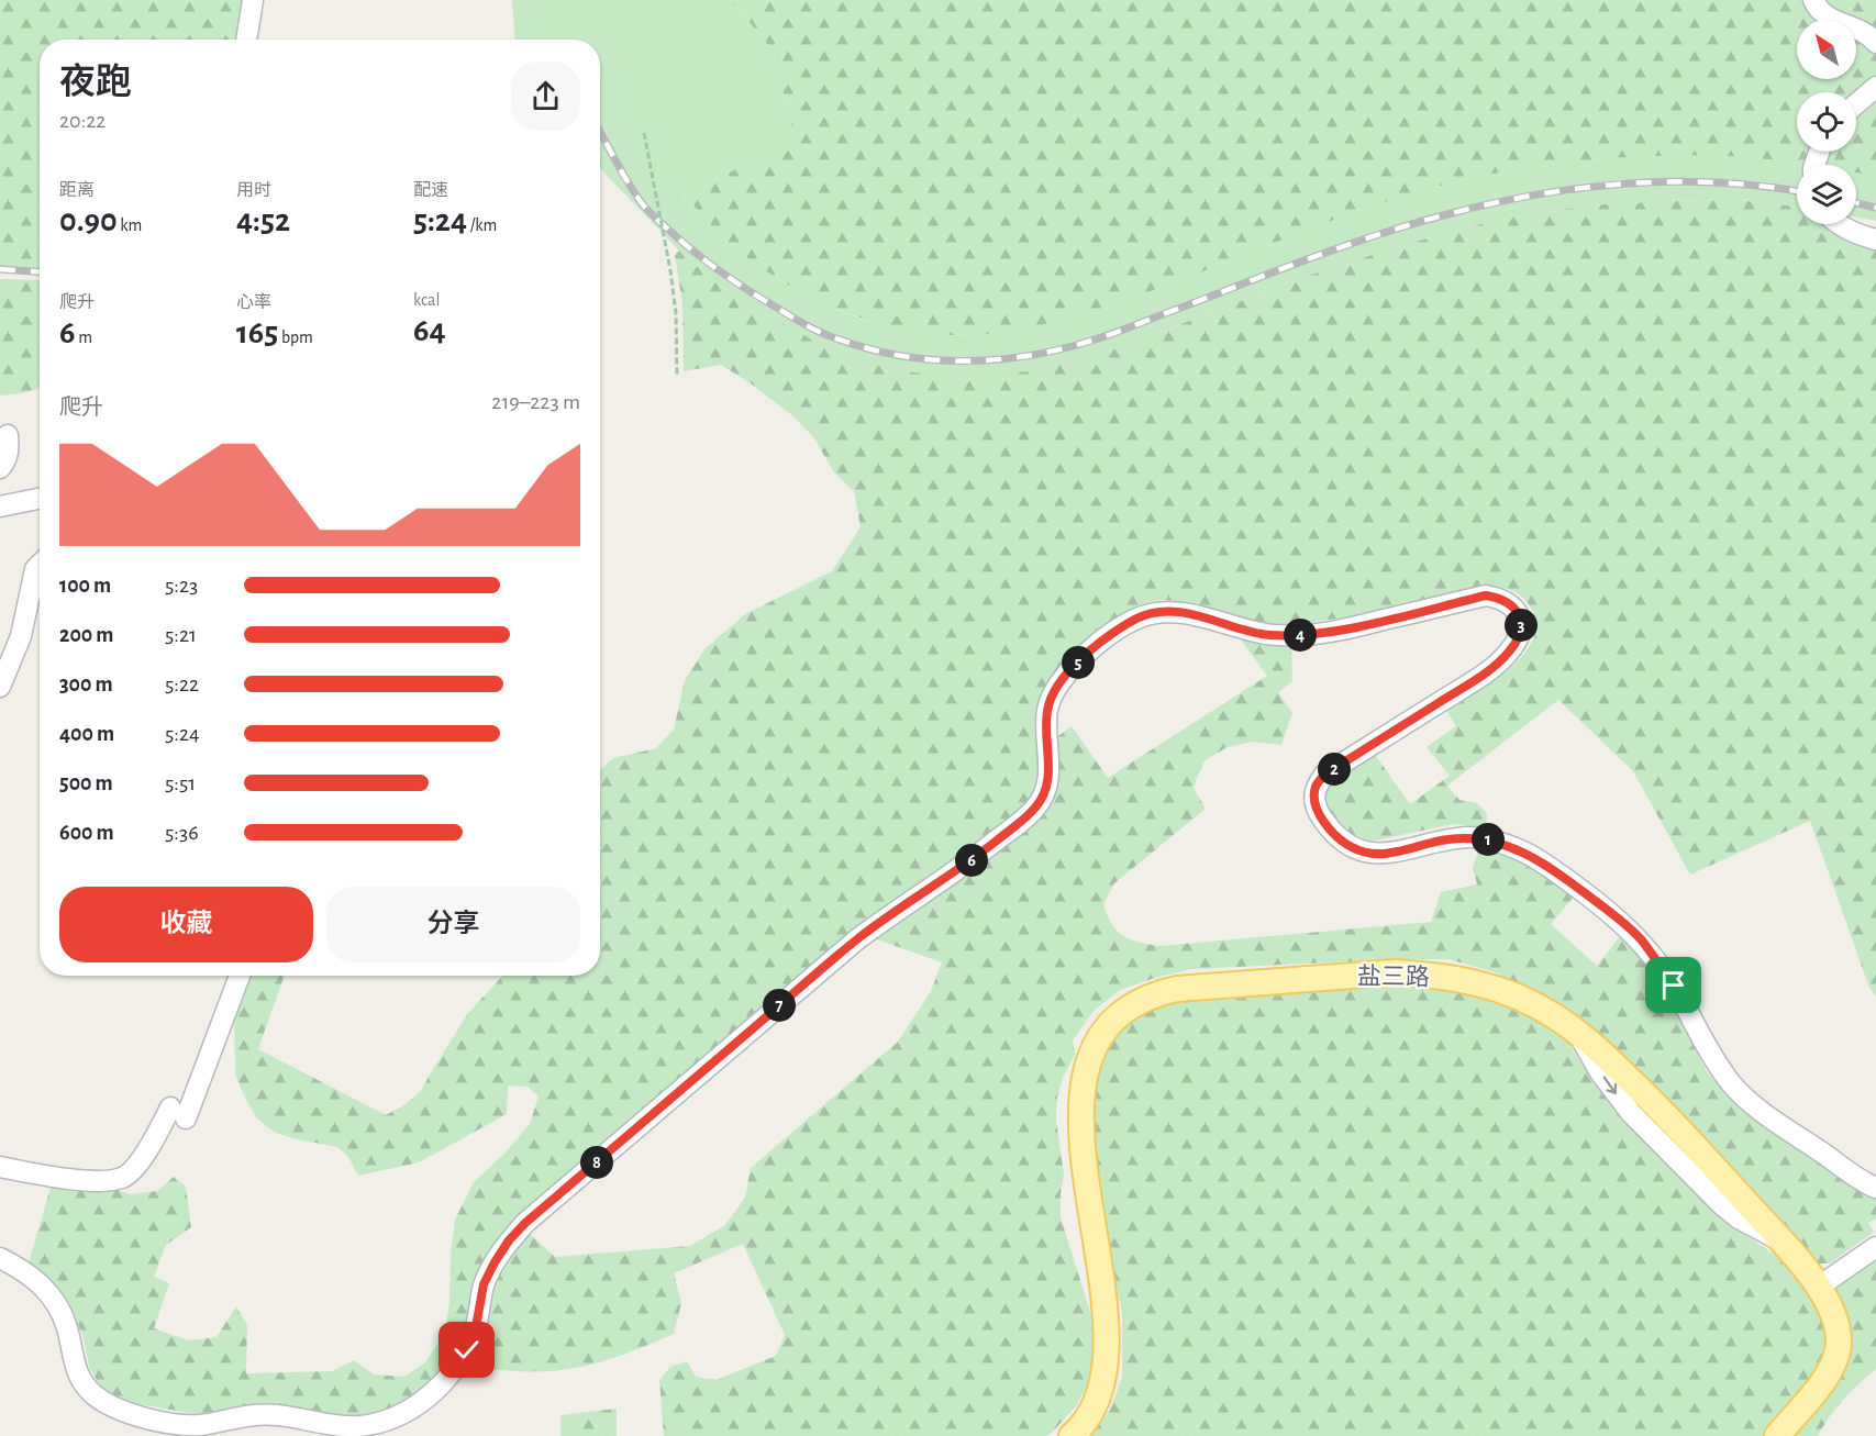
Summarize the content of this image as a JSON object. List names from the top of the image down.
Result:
{
  "streets": {
    "main road": ["盐三路"]
  },
  "north": "top left",
  "page": {
    "heading": ["夜跑", "20:22"],
    "stats": [
      ["距离", "0.90 km"],
      ["用时", "4:52"],
      ["配速", "5:24 /km"],
      ["爬升", "6 m"],
      ["心率", "165 bpm"],
      ["kcal", "64"]
    ],
    "chart": ["爬升", "219–223 m"],
    "list": [
      {
        "name": "100 m",
        "note": "5:23"
      },
      {
        "name": "200 m",
        "note": "5:21"
      },
      {
        "name": "300 m",
        "note": "5:22"
      },
      {
        "name": "400 m",
        "note": "5:24"
      },
      {
        "name": "500 m",
        "note": "5:51"
      },
      {
        "name": "600 m",
        "note": "5:36"
      }
    ],
    "pins": [
      "3",
      "4",
      "5",
      "2",
      "1",
      "6",
      "7",
      "8"
    ],
    "buttons": ["收藏", "分享"]
  }
}
